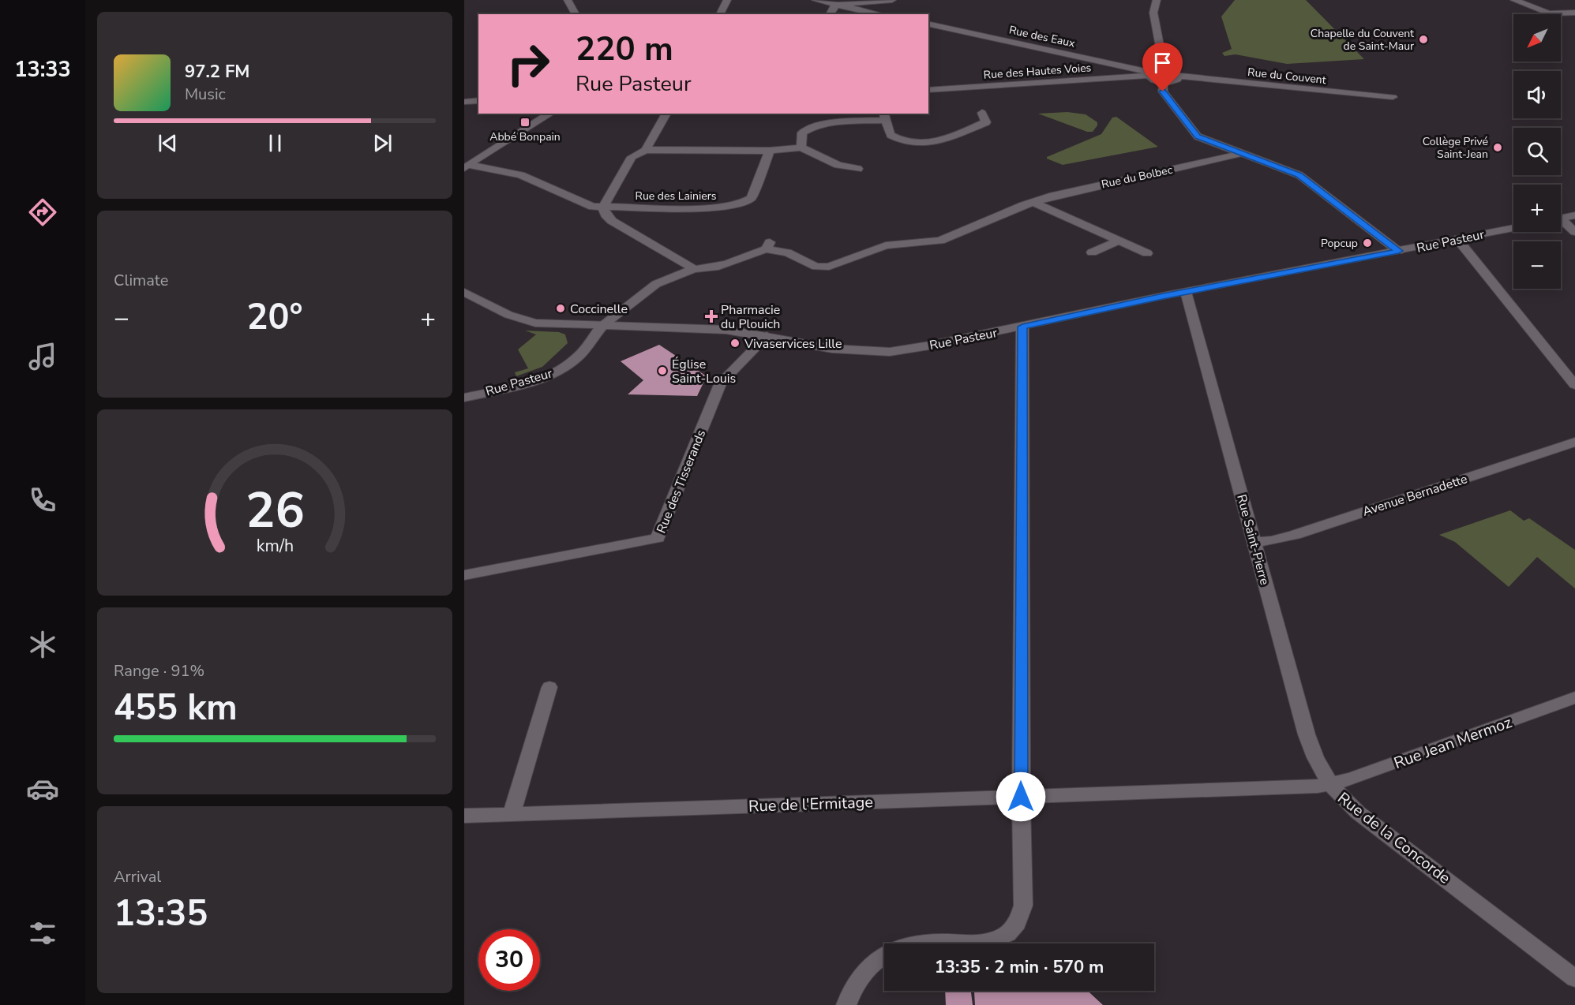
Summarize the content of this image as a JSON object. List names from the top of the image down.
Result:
{
  "streets": {
    "street": [
      "Rue des Eaux",
      "Rue des Hautes Voies",
      "Rue du Couvent",
      "Rue du Bolbec",
      "Rue des Lainiers",
      "Rue Pasteur",
      "Rue des Tisserands",
      "Avenue Bernadette",
      "Rue Saint-Pierre",
      "Rue Jean Mermoz",
      "Rue de l'Ermitage",
      "Rue de la Concorde"
    ]
  },
  "crossings": [
    ["Rue des Eaux", "Rue des Hautes Voies"],
    ["Rue des Hautes Voies", "Rue du Couvent"],
    ["Rue Pasteur", "Rue des Tisserands"],
    ["Rue Pasteur", "Rue Saint-Pierre"],
    ["Avenue Bernadette", "Rue Saint-Pierre"],
    ["Rue Saint-Pierre", "Rue Jean Mermoz"],
    ["Rue Saint-Pierre", "Rue de la Concorde"],
    ["Rue Jean Mermoz", "Rue de la Concorde"],
    ["Rue de l'Ermitage", "Rue de la Concorde"]
  ],
  "places": {
    "other": [
      "Chapelle du Couvent de Saint-Maur",
      "Collège Privé Saint-Jean",
      "Popcup",
      "Coccinelle",
      "Vivaservices Lille",
      "Église Saint-Louis"
    ],
    "transit": ["Abbé Bonpain"],
    "health": ["Pharmacie du Plouich"]
  },
  "north": "bottom left",
  "page": {
    "tabs": "13:33",
    "map_buttons": ["+", "−"],
    "turn": ["220 m", "Rue Pasteur"],
    "song": ["97.2 FM", "Music"],
    "tile": [
      "Climate",
      ["Range · 91%", "455 km"],
      ["Arrival", "13:35"]
    ],
    "heat": ["−", "20°", "+"],
    "limit": "30",
    "trip": "13:35 · 2 min · 570 m",
    "gauge": ["26", "km/h"]
  }
}
